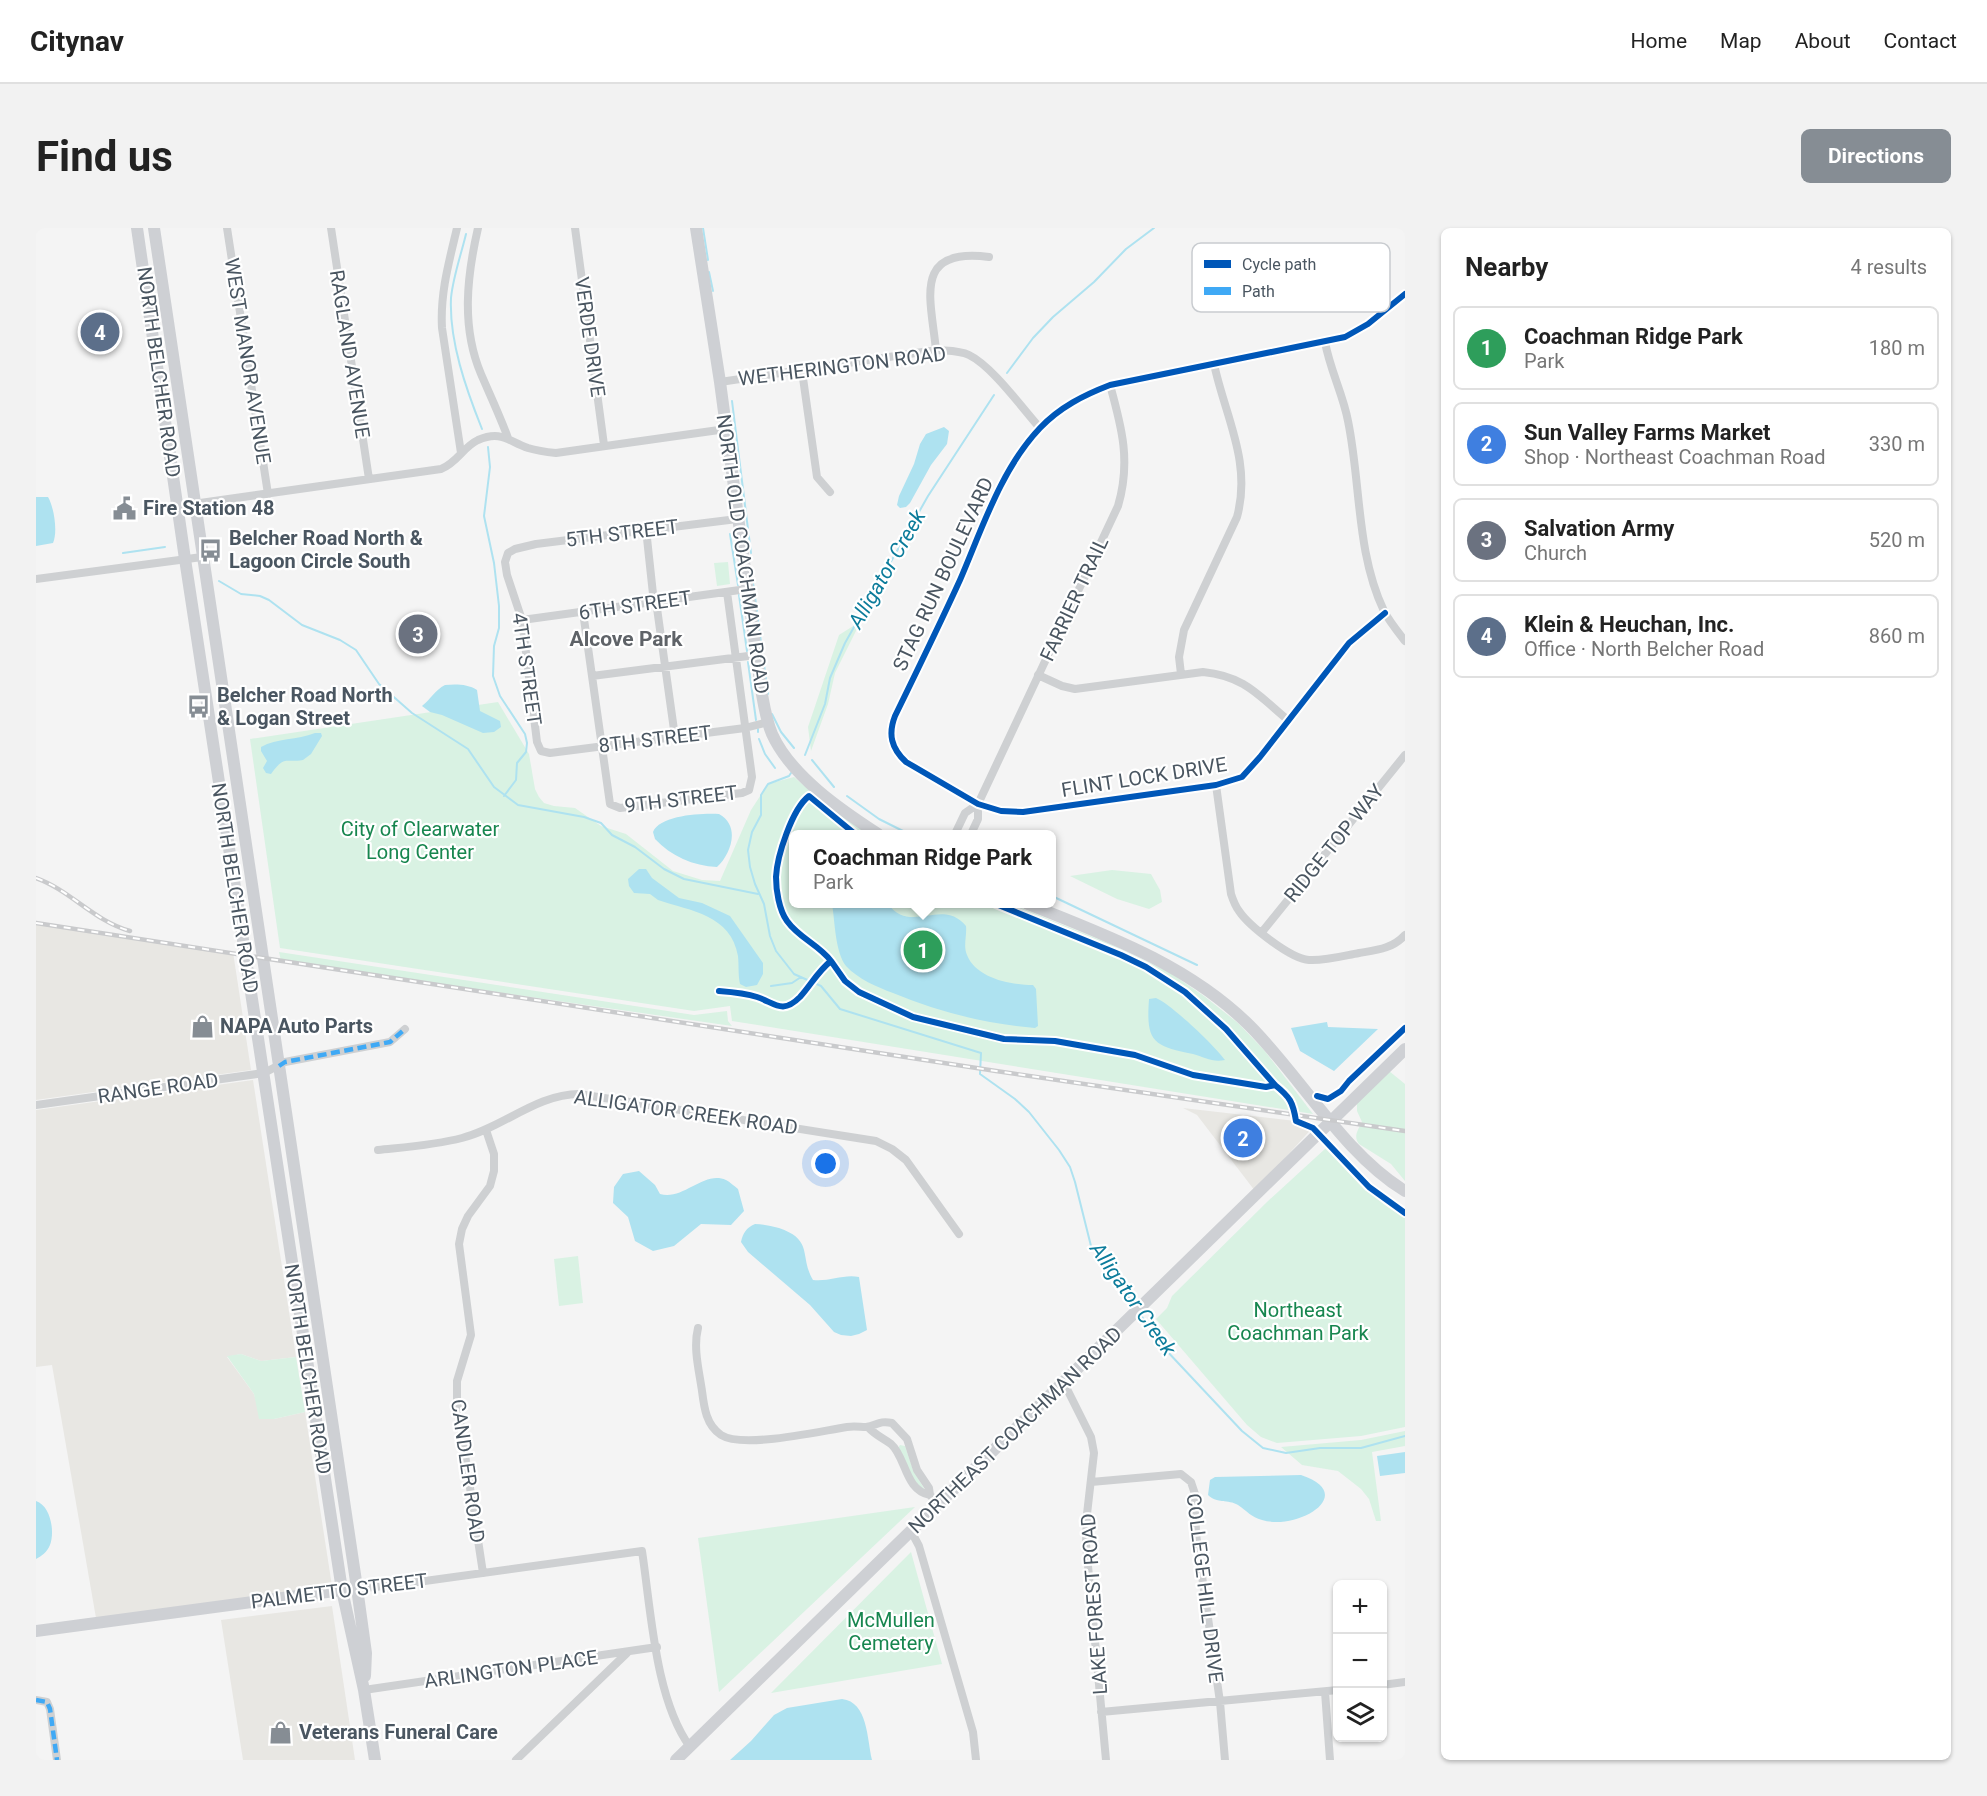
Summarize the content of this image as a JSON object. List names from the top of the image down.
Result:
{
  "streets": {
    "main road": [
      "NORTH BELCHER ROAD",
      "NORTH OLD COACHMAN ROAD",
      "NORTHEAST COACHMAN ROAD",
      "PALMETTO STREET"
    ],
    "street": [
      "VERDE DRIVE",
      "RAGLAND AVENUE",
      "WEST MANOR AVENUE",
      "WETHERINGTON ROAD",
      "5TH STREET",
      "STAG RUN BOULEVARD",
      "FARRIER TRAIL",
      "6TH STREET",
      "4TH STREET",
      "8TH STREET",
      "FLINT LOCK DRIVE",
      "9TH STREET",
      "RIDGE TOP WAY",
      "RANGE ROAD",
      "ALLIGATOR CREEK ROAD",
      "CANDLER ROAD",
      "COLLEGE HILL DRIVE",
      "LAKE FOREST ROAD",
      "ARLINGTON PLACE"
    ]
  },
  "crossings": [
    ["WETHERINGTON ROAD", "NORTH OLD COACHMAN ROAD"],
    ["WETHERINGTON ROAD", "STAG RUN BOULEVARD"],
    ["NORTH BELCHER ROAD", "RANGE ROAD"],
    ["NORTH BELCHER ROAD", "PALMETTO STREET"],
    ["NORTH BELCHER ROAD", "ARLINGTON PLACE"],
    ["5TH STREET", "NORTH OLD COACHMAN ROAD"],
    ["5TH STREET", "4TH STREET"],
    ["NORTH OLD COACHMAN ROAD", "6TH STREET"],
    ["NORTH OLD COACHMAN ROAD", "8TH STREET"],
    ["STAG RUN BOULEVARD", "FARRIER TRAIL"],
    ["STAG RUN BOULEVARD", "FLINT LOCK DRIVE"],
    ["FARRIER TRAIL", "FLINT LOCK DRIVE"],
    ["6TH STREET", "4TH STREET"],
    ["4TH STREET", "8TH STREET"],
    ["8TH STREET", "9TH STREET"],
    ["ALLIGATOR CREEK ROAD", "CANDLER ROAD"],
    ["NORTHEAST COACHMAN ROAD", "LAKE FOREST ROAD"],
    ["CANDLER ROAD", "PALMETTO STREET"],
    ["COLLEGE HILL DRIVE", "LAKE FOREST ROAD"],
    ["PALMETTO STREET", "ARLINGTON PLACE"]
  ],
  "districts": ["Alcove Park"],
  "water": ["Alligator Creek"],
  "parks": ["City of Clearwater Long Center", "Northeast Coachman Park", "McMullen Cemetery"],
  "places": {
    "public building": ["Fire Station 48"],
    "bus stop": ["Belcher Road North & Lagoon Circle South", "Belcher Road North & Logan Street"],
    "shop": ["NAPA Auto Parts", "Veterans Funeral Care"]
  },
  "legend": ["Cycle path", "Path"],
  "page": {
    "header": "Citynav",
    "nav": [
      "Home",
      "Map",
      "About",
      "Contact"
    ],
    "buttons": "Directions",
    "title": "Find us",
    "heading": ["Nearby", "4 results"],
    "list": [
      {
        "mark": "1",
        "name": "Coachman Ridge Park",
        "note": "Park",
        "value": "180 m"
      },
      {
        "mark": "2",
        "name": "Sun Valley Farms Market",
        "note": "Shop · Northeast Coachman Road",
        "value": "330 m"
      },
      {
        "mark": "3",
        "name": "Salvation Army",
        "note": "Church",
        "value": "520 m"
      },
      {
        "mark": "4",
        "name": "Klein & Heuchan, Inc.",
        "note": "Office · North Belcher Road",
        "value": "860 m"
      }
    ],
    "pins": [
      "4",
      "3",
      "1",
      "2"
    ],
    "popup": ["Coachman Ridge Park", "Park"],
    "map_buttons": ["+", "−"]
  }
}
